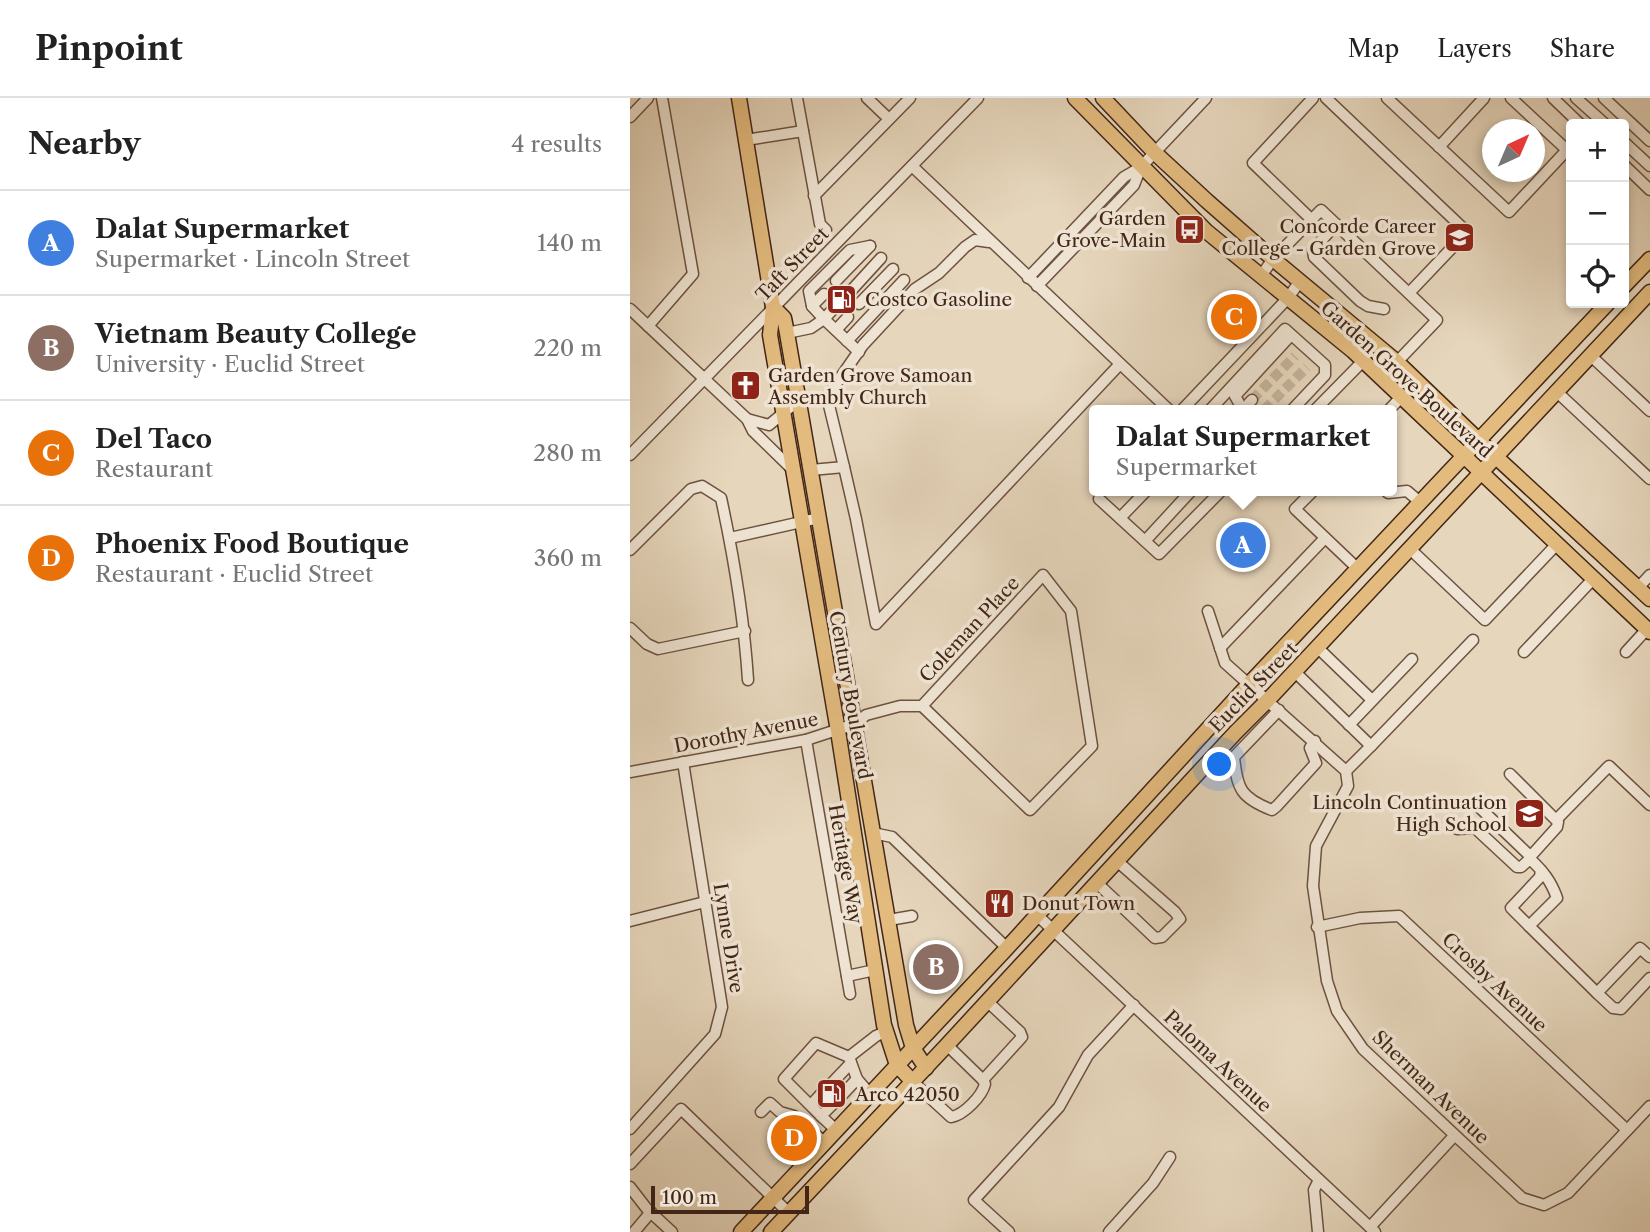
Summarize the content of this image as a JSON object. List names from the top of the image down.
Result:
{
  "streets": {
    "main road": ["Garden Grove Boulevard", "Euclid Street", "Century Boulevard"],
    "street": [
      "Taft Street",
      "Coleman Place",
      "Dorothy Avenue",
      "Heritage Way",
      "Lynne Drive",
      "Crosby Avenue",
      "Paloma Avenue",
      "Sherman Avenue"
    ]
  },
  "crossings": [
    ["Taft Street", "Century Boulevard"],
    ["Garden Grove Boulevard", "Euclid Street"],
    ["Coleman Place", "Dorothy Avenue"],
    ["Euclid Street", "Century Boulevard"],
    ["Euclid Street", "Paloma Avenue"],
    ["Century Boulevard", "Dorothy Avenue"],
    ["Dorothy Avenue", "Heritage Way"],
    ["Dorothy Avenue", "Lynne Drive"],
    ["Crosby Avenue", "Sherman Avenue"]
  ],
  "places": {
    "bus stop": ["Garden Grove-Main"],
    "school or university": ["Concorde Career College - Garden Grove", "Lincoln Continuation High School"],
    "fuel station": ["Costco Gasoline", "Arco 42050"],
    "church": ["Garden Grove Samoan Assembly Church"],
    "restaurant": ["Donut Town"]
  },
  "scale_bar": "100 m",
  "north": "top right",
  "page": {
    "header": "Pinpoint",
    "nav": ["Map", "Layers", "Share"],
    "heading": ["Nearby", "4 results"],
    "map_buttons": ["+", "−"],
    "list": [
      {
        "mark": "A",
        "name": "Dalat Supermarket",
        "note": "Supermarket · Lincoln Street",
        "value": "140 m"
      },
      {
        "mark": "B",
        "name": "Vietnam Beauty College",
        "note": "University · Euclid Street",
        "value": "220 m"
      },
      {
        "mark": "C",
        "name": "Del Taco",
        "note": "Restaurant",
        "value": "280 m"
      },
      {
        "mark": "D",
        "name": "Phoenix Food Boutique",
        "note": "Restaurant · Euclid Street",
        "value": "360 m"
      }
    ],
    "pins": [
      "C",
      "A",
      "B",
      "D"
    ],
    "popup": ["Dalat Supermarket", "Supermarket"],
    "scale": "100 m"
  }
}
